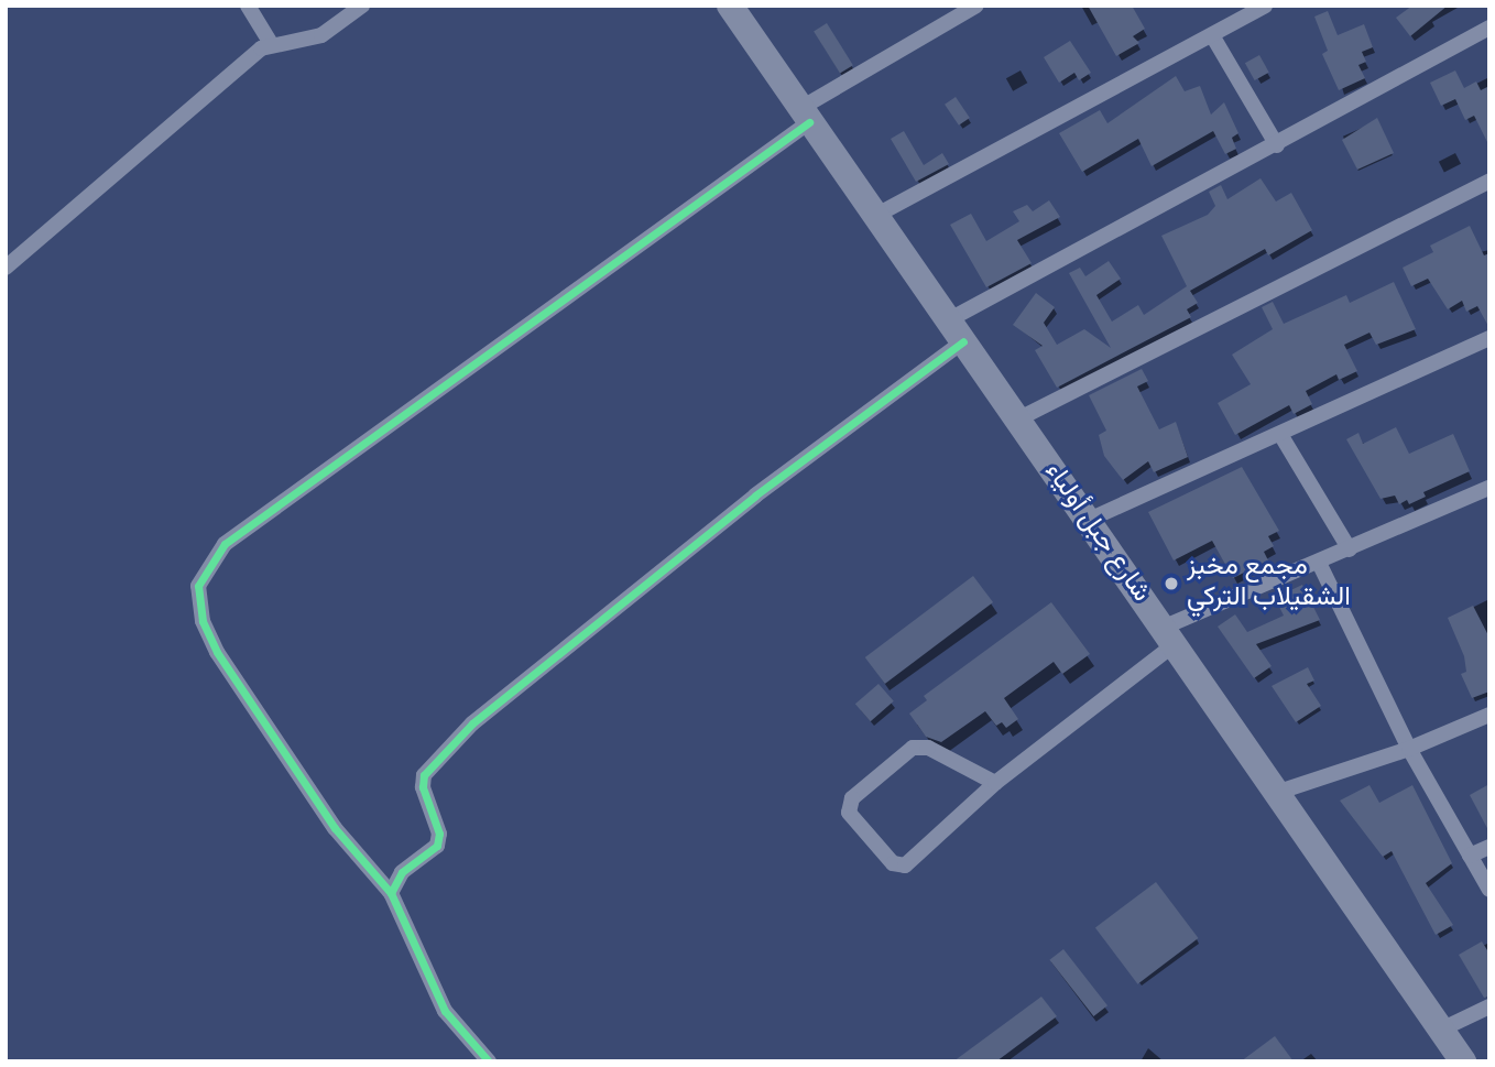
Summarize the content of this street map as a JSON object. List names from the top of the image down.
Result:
{
  "streets": {
    "highway": ["شارع جبل أولياء"]
  },
  "places": ["مجمع مخبز الشقيلاب التركي"]
}
